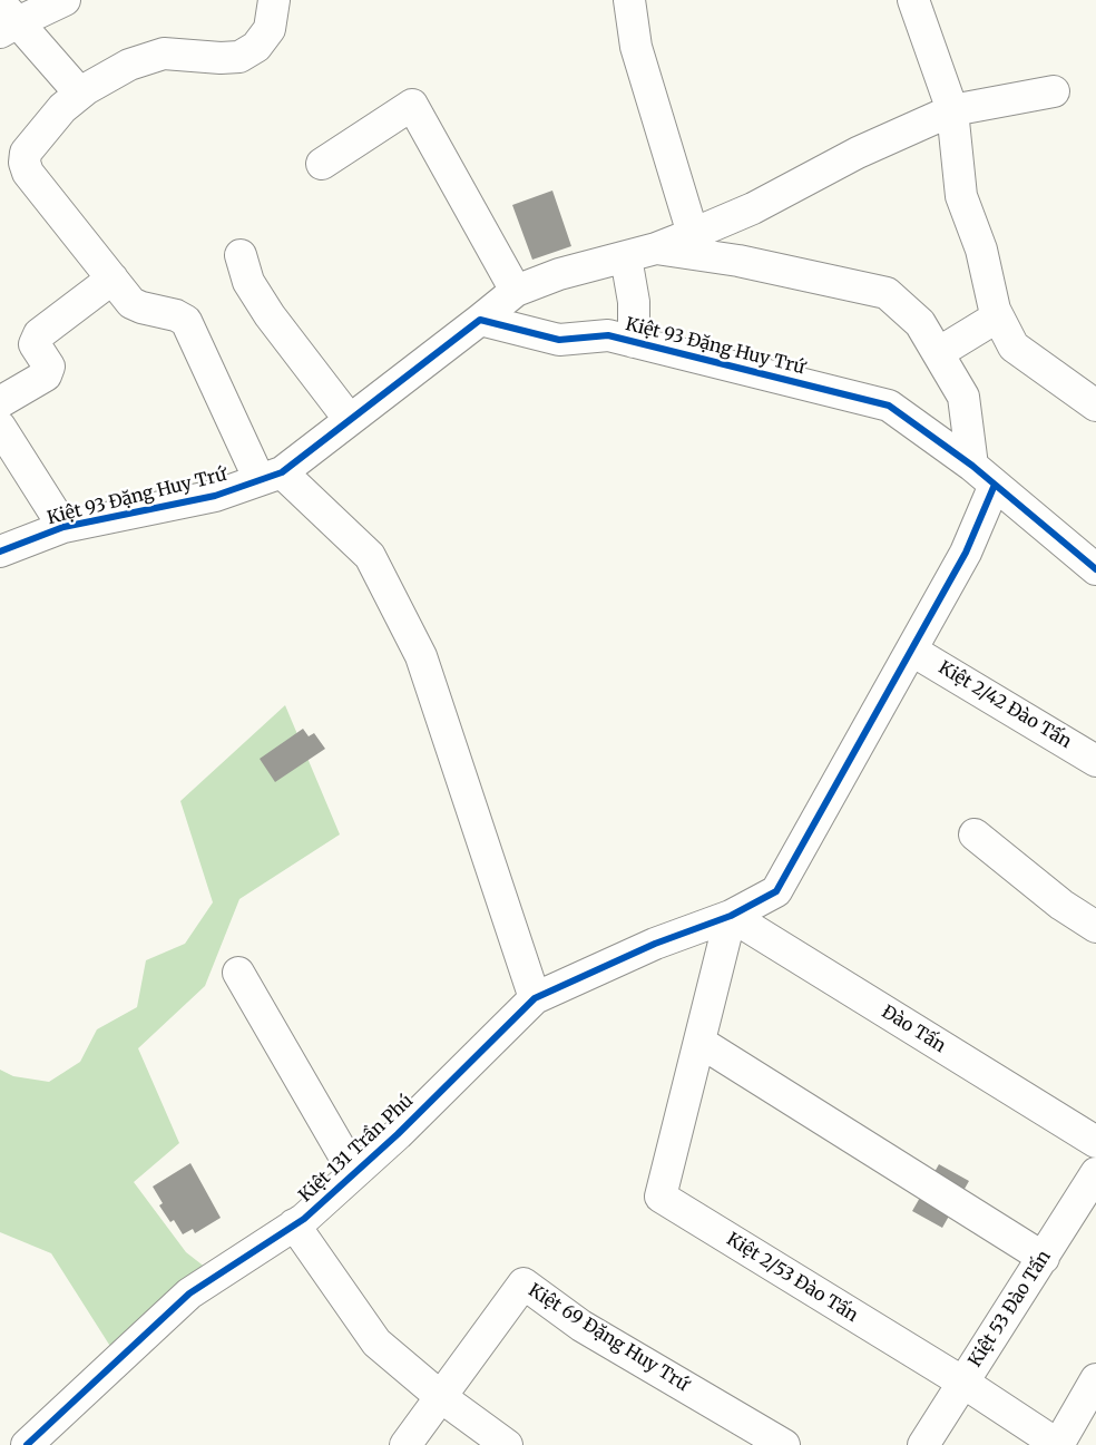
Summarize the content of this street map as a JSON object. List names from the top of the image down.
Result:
{
  "streets": {
    "street": [
      "Kiệt 93 Đặng Huy Trứ",
      "Kiệt 2/42 Đào Tấn",
      "Đào Tấn",
      "Kiệt 131 Trần Phú",
      "Kiệt 2/53 Đào Tấn",
      "Kiệt 53 Đào Tấn",
      "Kiệt 69 Đặng Huy Trứ"
    ]
  },
  "crossings": [
    ["Kiệt 93 Đặng Huy Trứ", "Kiệt 131 Trần Phú"],
    ["Kiệt 2/42 Đào Tấn", "Kiệt 131 Trần Phú"],
    ["Đào Tấn", "Kiệt 131 Trần Phú"],
    ["Đào Tấn", "Kiệt 2/53 Đào Tấn"],
    ["Kiệt 131 Trần Phú", "Kiệt 2/53 Đào Tấn"],
    ["Kiệt 2/53 Đào Tấn", "Kiệt 53 Đào Tấn"]
  ]
}
